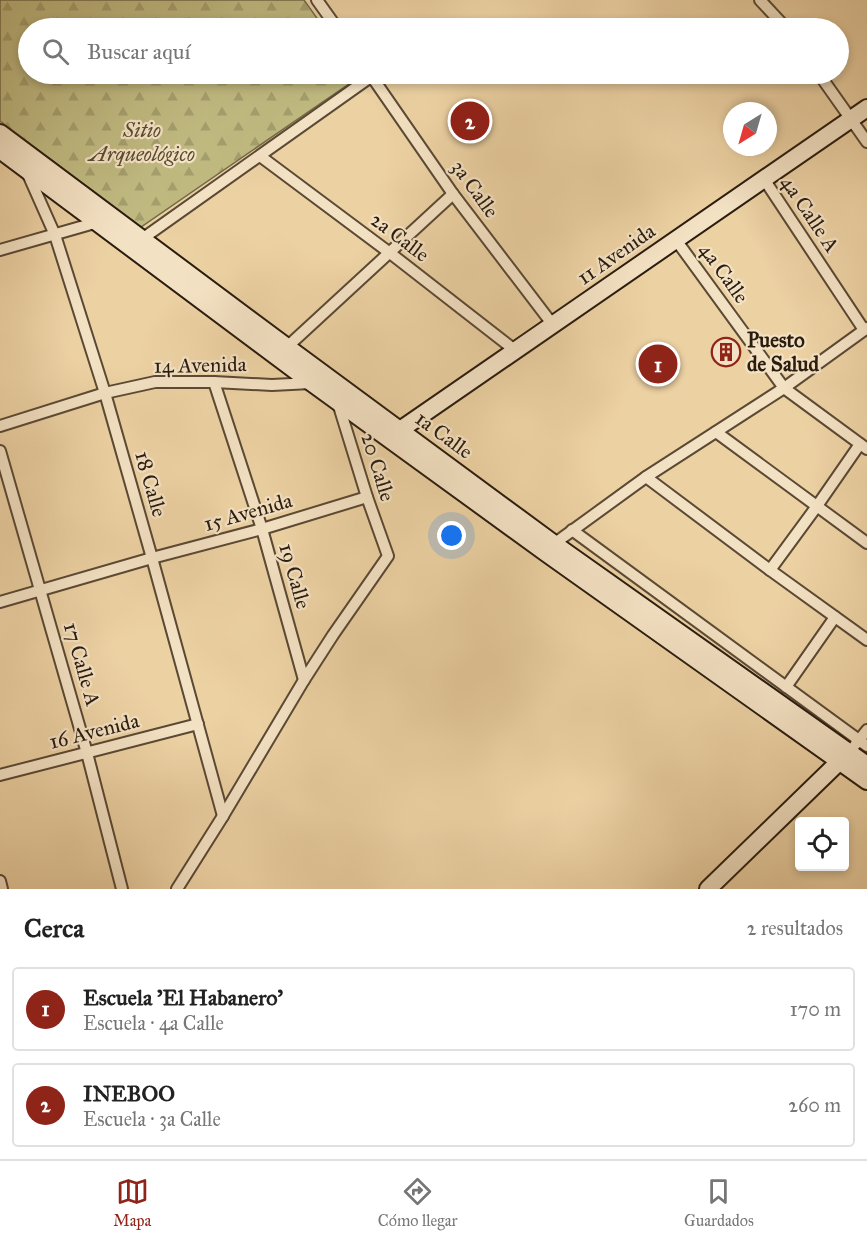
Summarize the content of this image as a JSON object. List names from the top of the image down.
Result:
{
  "streets": {
    "main road": ["11 Avenida", "1a Calle"],
    "street": [
      "3a Calle",
      "4a Calle A",
      "2a Calle",
      "4a Calle",
      "14 Avenida",
      "20 Calle",
      "18 Calle",
      "15 Avenida",
      "19 Calle",
      "17 Calle A",
      "16 Avenida"
    ]
  },
  "crossings": [
    ["3a Calle", "11 Avenida"],
    ["4a Calle A", "11 Avenida"],
    ["2a Calle", "11 Avenida"],
    ["11 Avenida", "4a Calle"],
    ["11 Avenida", "1a Calle"],
    ["14 Avenida", "1a Calle"],
    ["14 Avenida", "18 Calle"],
    ["14 Avenida", "19 Calle"],
    ["1a Calle", "20 Calle"],
    ["1a Calle", "18 Calle"],
    ["20 Calle", "15 Avenida"],
    ["20 Calle", "19 Calle"],
    ["18 Calle", "15 Avenida"],
    ["18 Calle", "16 Avenida"],
    ["15 Avenida", "19 Calle"],
    ["15 Avenida", "17 Calle A"],
    ["17 Calle A", "16 Avenida"]
  ],
  "parks": ["Sitio Arqueológico"],
  "places": {
    "building": ["Puesto de Salud"]
  },
  "north": "bottom left",
  "page": {
    "search": "Buscar aquí",
    "pins": ["2", "1"],
    "heading": ["Cerca", "2 resultados"],
    "list": [
      {
        "mark": "1",
        "name": "Escuela 'El Habanero'",
        "note": "Escuela · 4a Calle",
        "value": "170 m"
      },
      {
        "mark": "2",
        "name": "INEBOO",
        "note": "Escuela · 3a Calle",
        "value": "260 m"
      }
    ],
    "nav": ["Mapa", "Cómo llegar", "Guardados"]
  }
}
